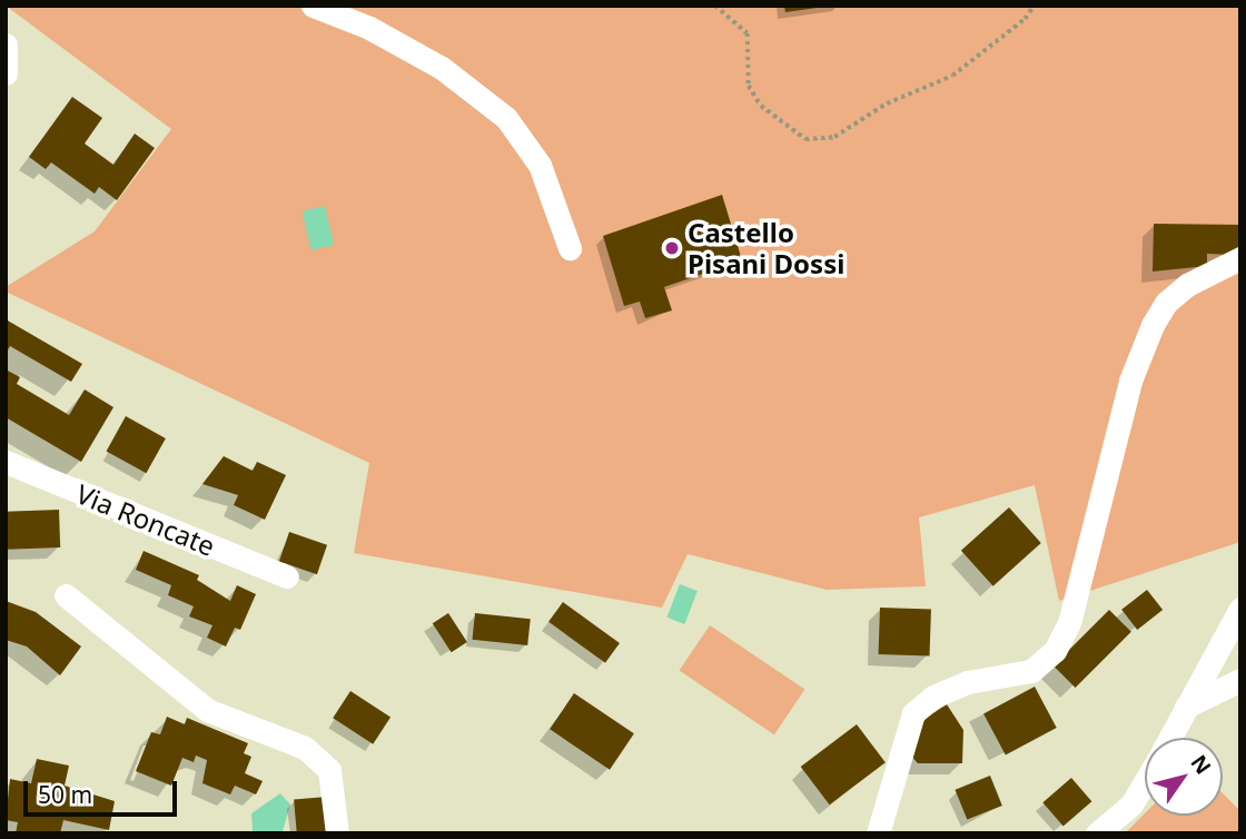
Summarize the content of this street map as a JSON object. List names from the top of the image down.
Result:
{
  "streets": {
    "street": ["Via Roncate"]
  },
  "places": ["Castello Pisani Dossi"],
  "scale_bar": "50 m",
  "north": "top right"
}
